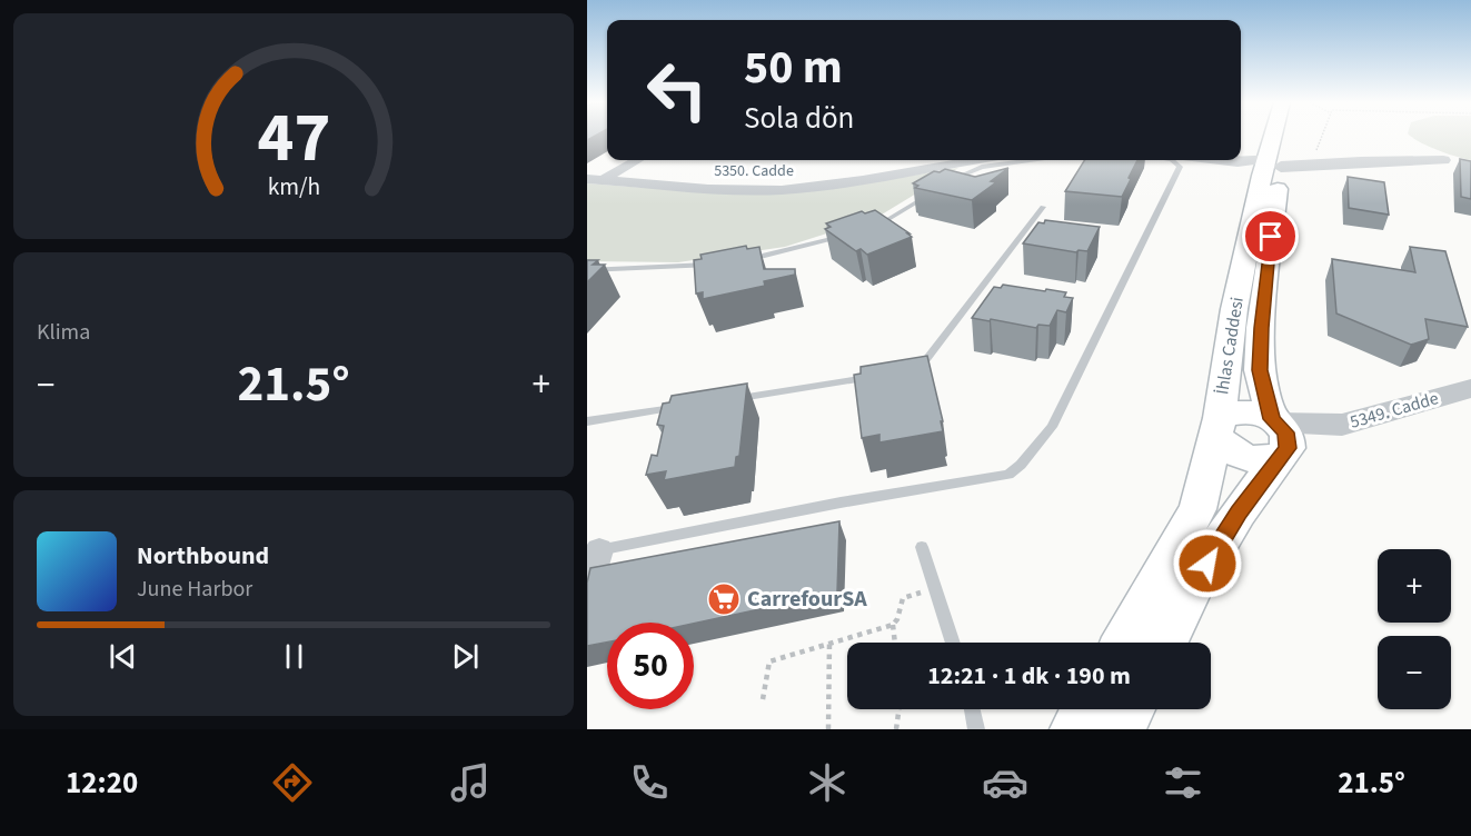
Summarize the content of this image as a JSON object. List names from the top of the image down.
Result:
{
  "streets": {
    "main road": ["İhlas Caddesi"],
    "street": ["5350. Cadde", "5349. Cadde"]
  },
  "crossings": [
    ["İhlas Caddesi", "5349. Cadde"]
  ],
  "places": {
    "supermarket": ["CarrefourSA"]
  },
  "page": {
    "turn": ["50 m", "Sola dön"],
    "tile": "Klima",
    "heat": ["−", "21.5°", "+"],
    "song": ["Northbound", "June Harbor"],
    "map_buttons": ["+", "−"],
    "limit": "50",
    "trip": "12:21 · 1 dk · 190 m",
    "tabs": ["12:20", "21.5°"],
    "gauge": ["47", "km/h"]
  }
}
